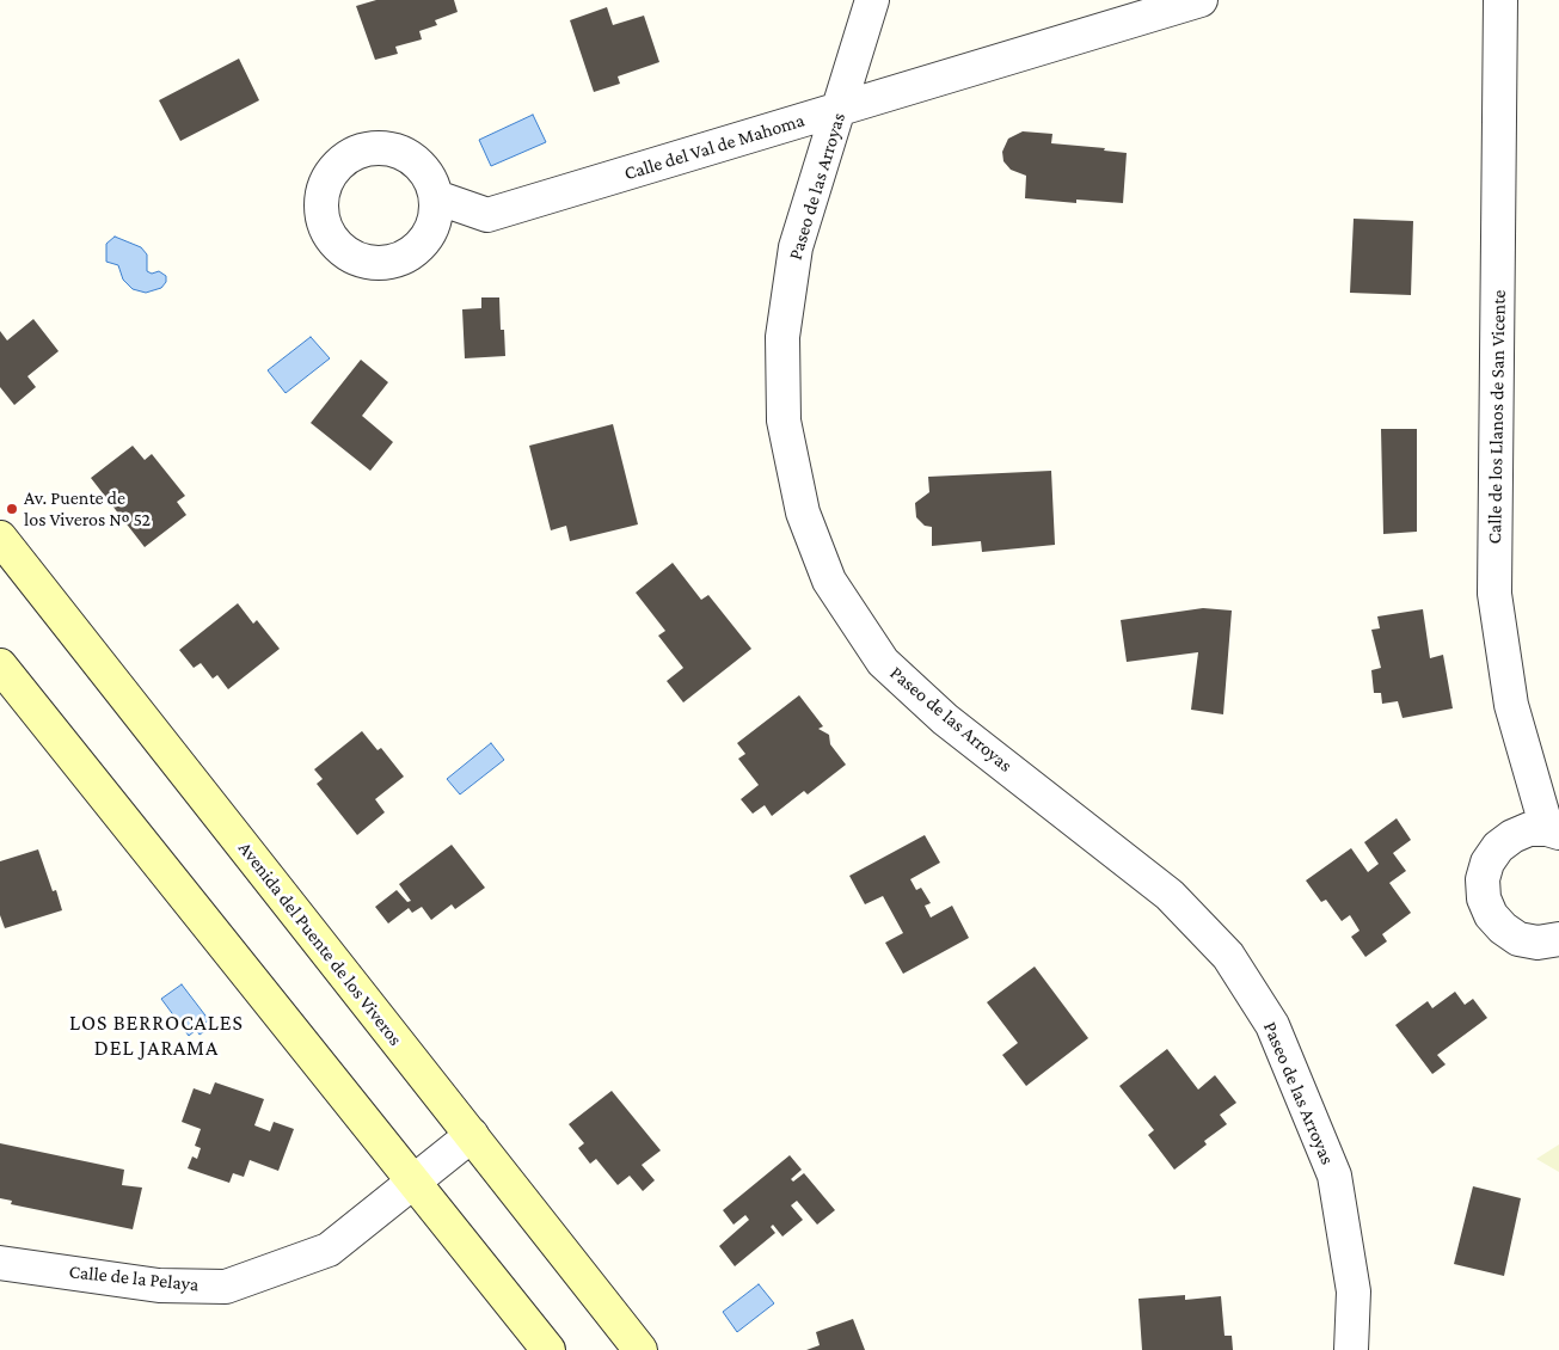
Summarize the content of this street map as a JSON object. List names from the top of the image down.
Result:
{
  "streets": {
    "street": [
      "Calle del Val de Mahoma",
      "Paseo de las Arroyas",
      "Calle de los Llanos de San Vicente",
      "Avenida del Puente de los Viveros",
      "Calle de la Pelaya"
    ]
  },
  "crossings": [
    ["Calle del Val de Mahoma", "Paseo de las Arroyas"],
    ["Avenida del Puente de los Viveros", "Calle de la Pelaya"]
  ],
  "districts": ["LOS BERROCALES DEL JARAMA"],
  "places": ["Av. Puente de los Viveros Nº 52"]
}
